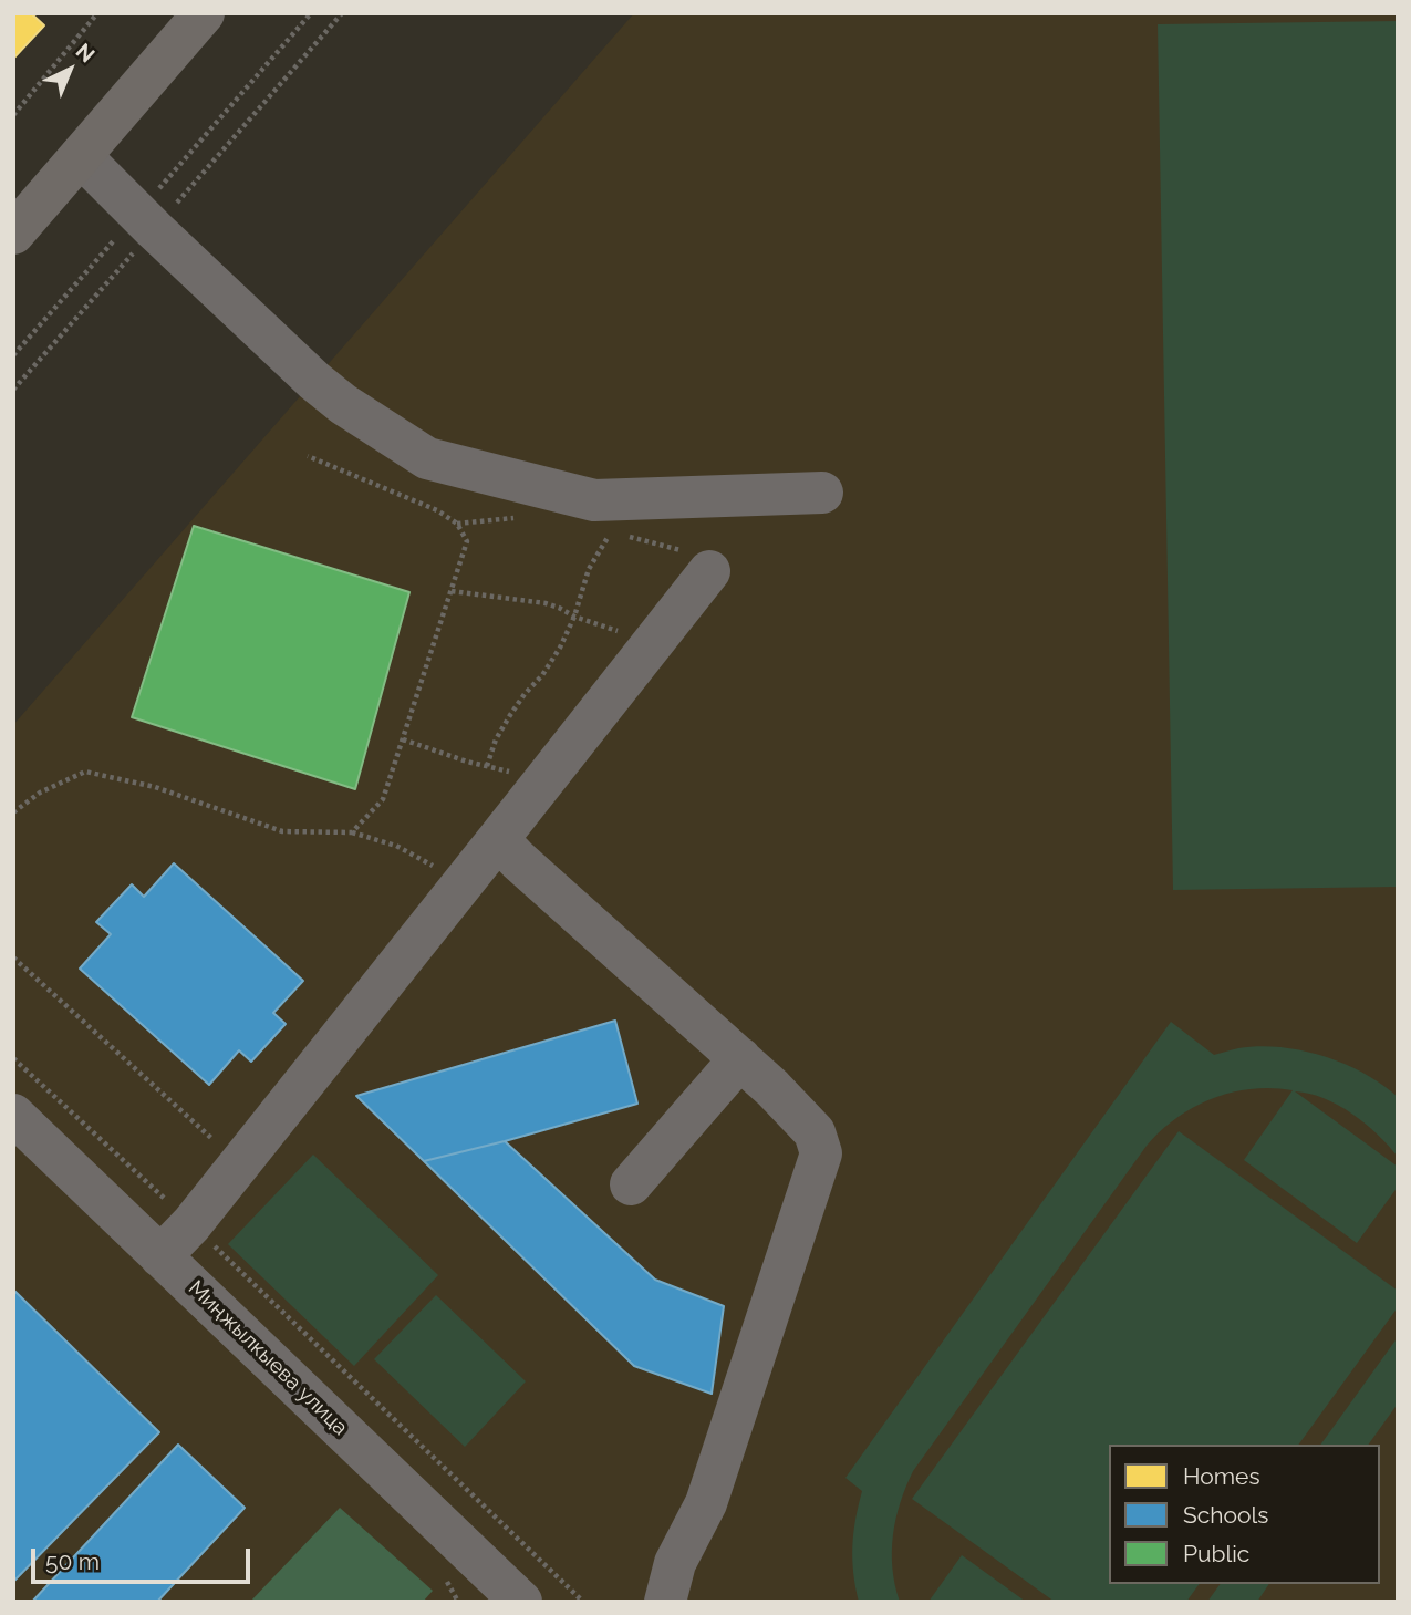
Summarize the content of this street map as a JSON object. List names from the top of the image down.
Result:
{
  "streets": {
    "street": ["Миңжылкыева улица"]
  },
  "legend": ["Homes", "Schools", "Public"],
  "scale_bar": "50 m",
  "north": "top right"
}
